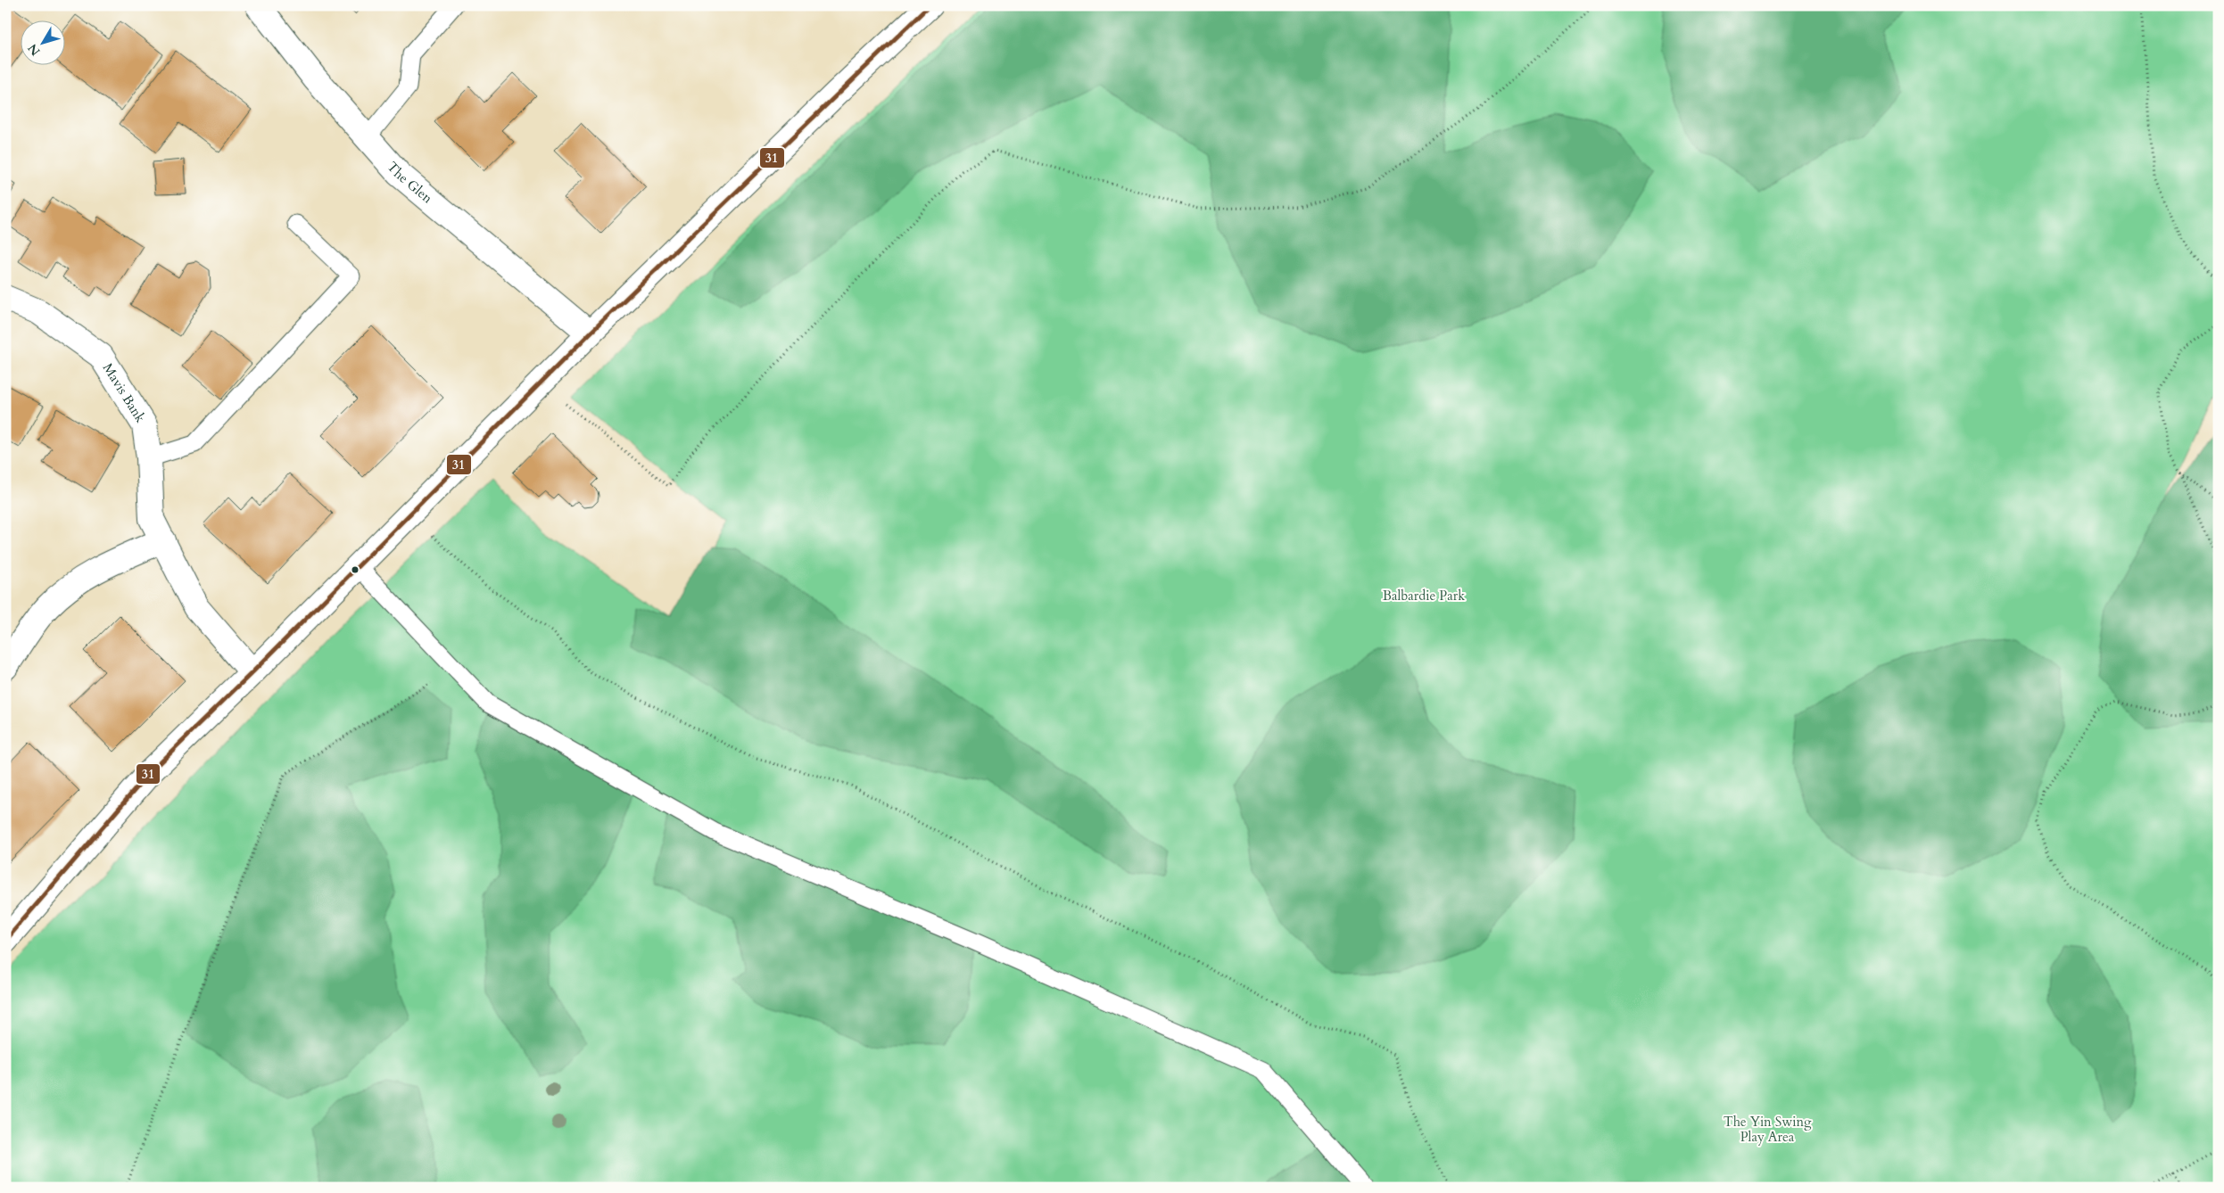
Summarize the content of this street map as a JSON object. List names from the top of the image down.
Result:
{
  "streets": {
    "main road": ["The Glen", "Mavis Bank"]
  },
  "parks": ["Balbardie Park", "The Yin Swing Play Area"],
  "lines": ["transit line 31"],
  "north": "bottom left"
}
